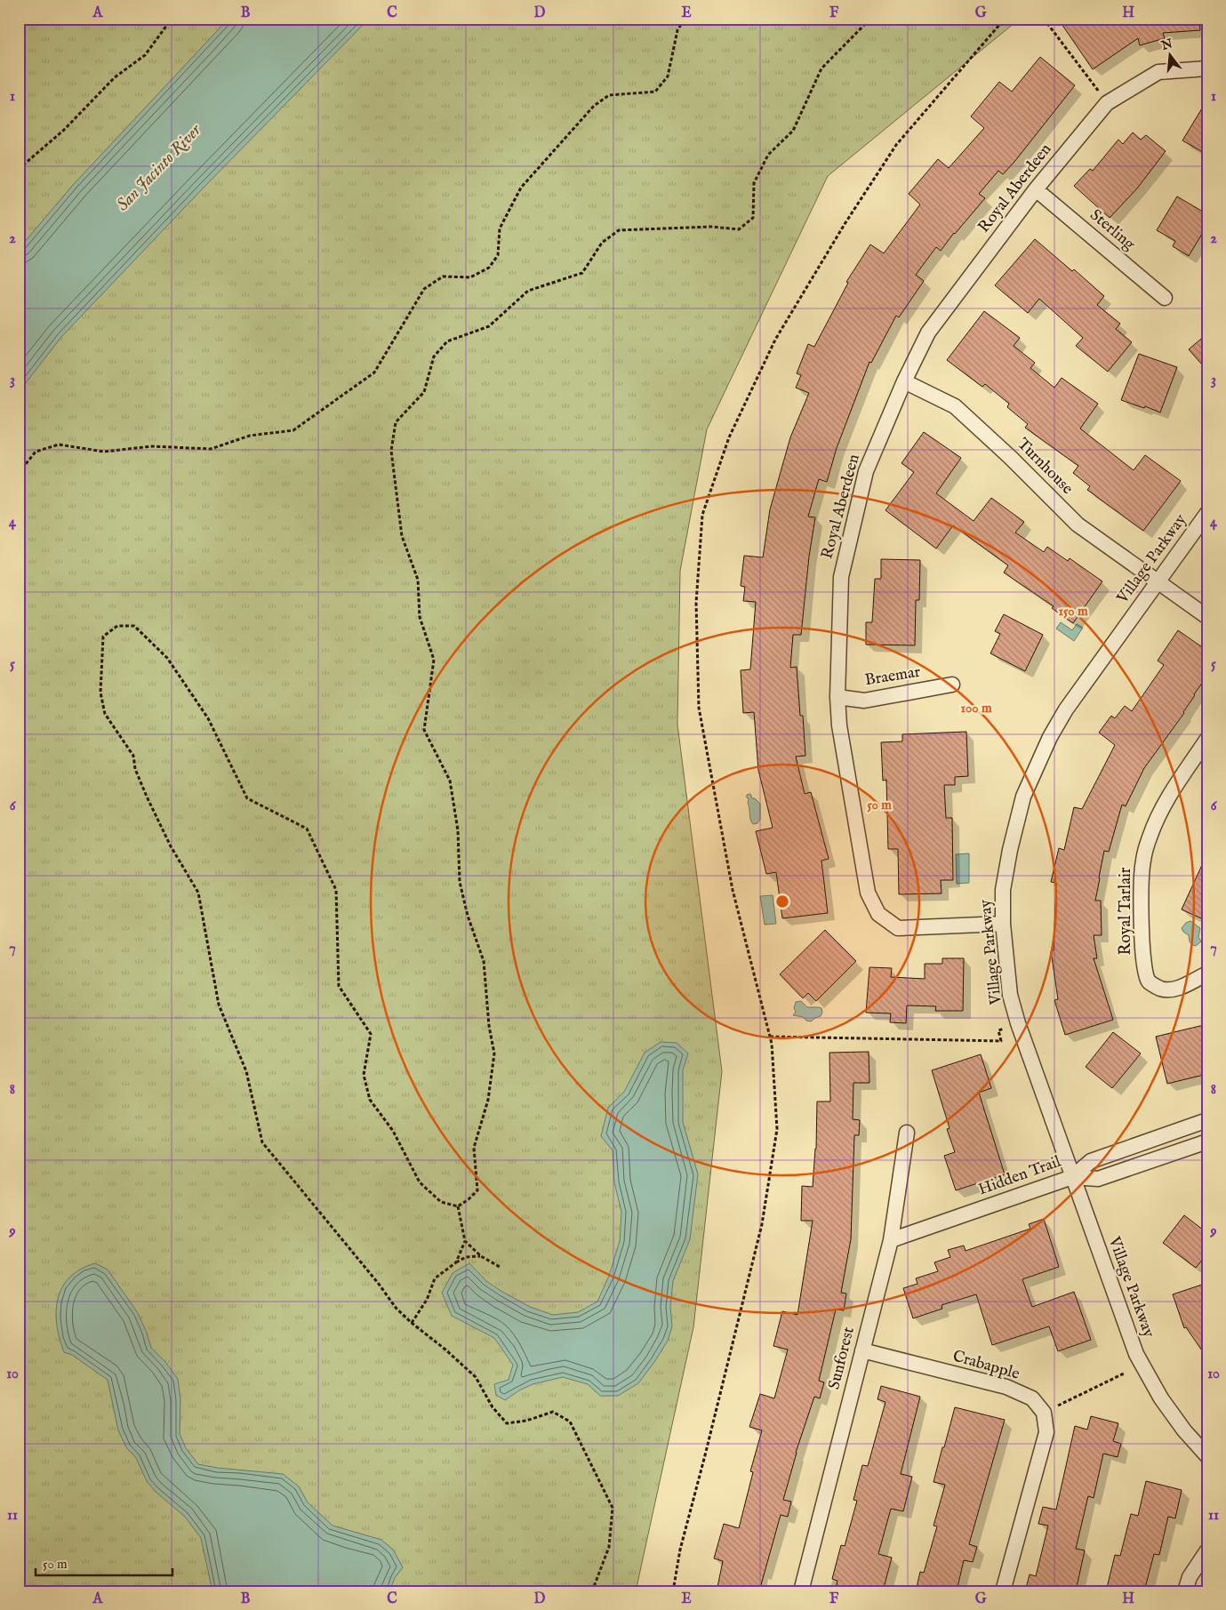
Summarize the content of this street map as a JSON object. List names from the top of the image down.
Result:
{
  "streets": {
    "street": [
      "Royal Aberdeen",
      "Sterling",
      "Turnhouse",
      "Village Parkway",
      "Braemar",
      "Royal Tarlair",
      "Hidden Trail",
      "Sunforest",
      "Crabapple"
    ]
  },
  "crossings": [
    ["Royal Aberdeen", "Sterling"],
    ["Royal Aberdeen", "Turnhouse"],
    ["Royal Aberdeen", "Village Parkway"],
    ["Royal Aberdeen", "Braemar"],
    ["Turnhouse", "Village Parkway"],
    ["Village Parkway", "Hidden Trail"],
    ["Hidden Trail", "Sunforest"],
    ["Sunforest", "Crabapple"]
  ],
  "water": ["San Jacinto River"],
  "scale_bar": "50 m",
  "north": "top",
  "grid": {
    "columns": [
      "A",
      "B",
      "C",
      "D",
      "E",
      "F",
      "G",
      "H"
    ],
    "rows": [
      "1",
      "2",
      "3",
      "4",
      "5",
      "6",
      "7",
      "8",
      "9",
      "10",
      "11"
    ]
  },
  "rings": ["150 m", "100 m", "50 m"]
}
